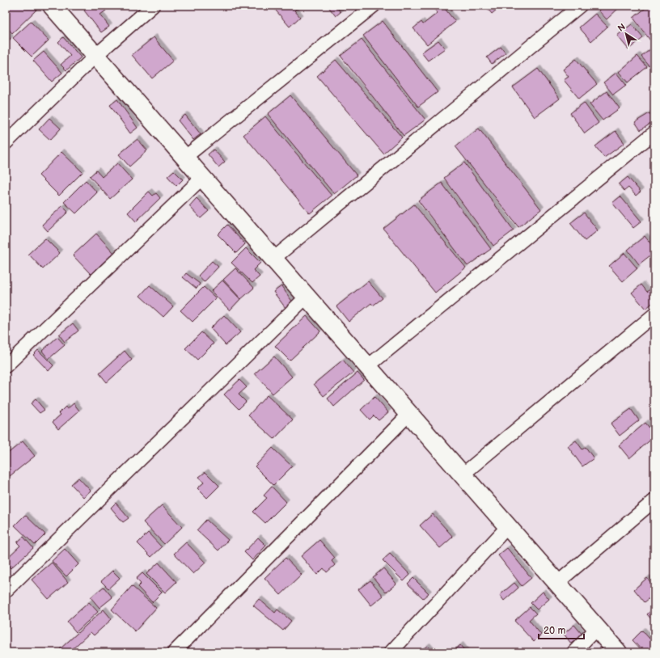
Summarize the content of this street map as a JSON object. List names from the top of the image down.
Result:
{
  "scale_bar": "20 m",
  "north": "top left"
}
